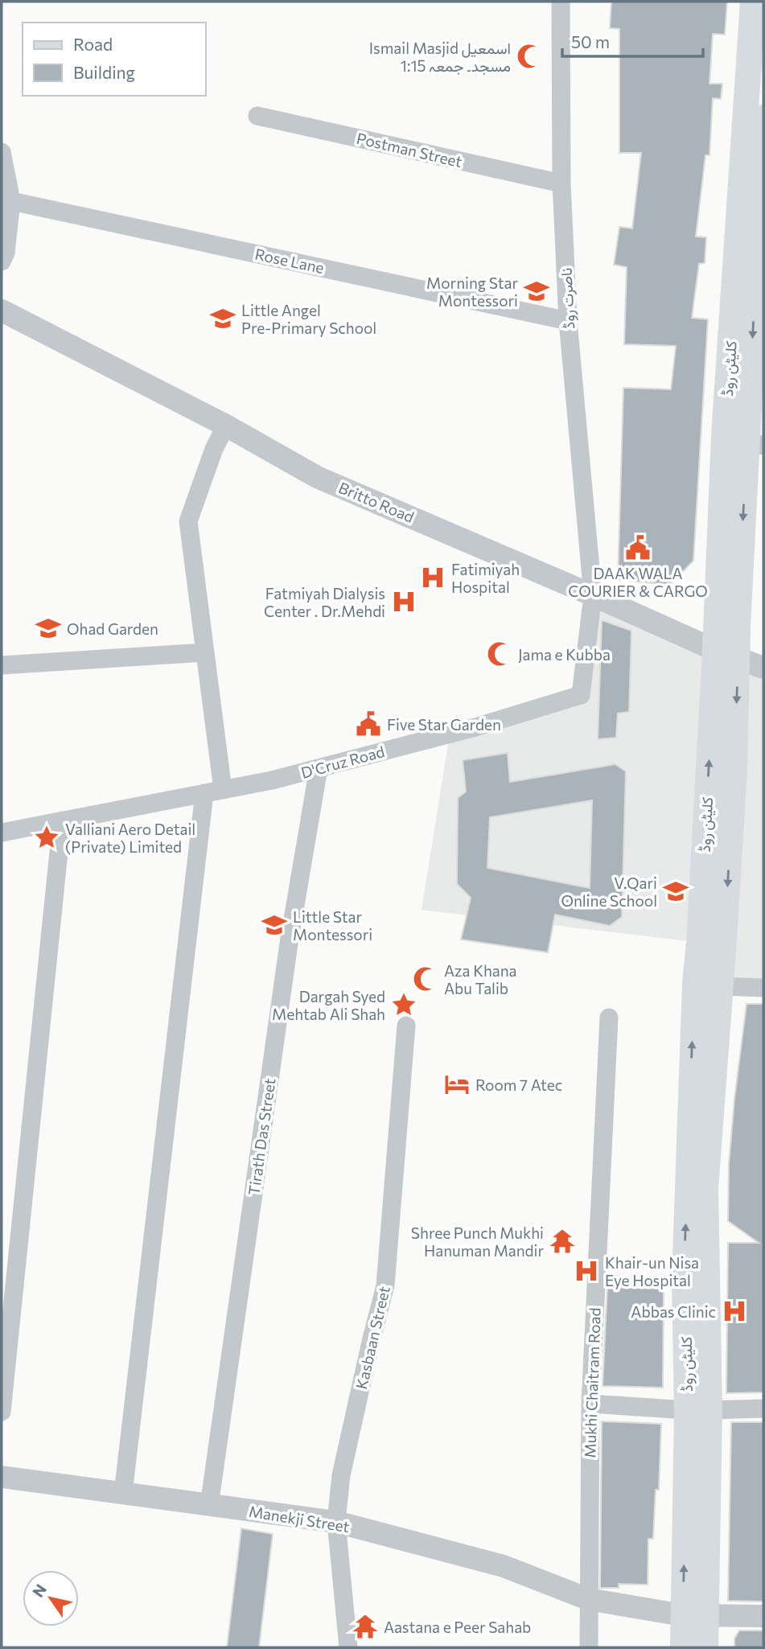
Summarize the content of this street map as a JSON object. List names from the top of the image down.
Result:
{
  "streets": {
    "main road": ["کلیٹن روڈ"],
    "street": [
      "Postman Street",
      "Rose Lane",
      "ناصرت روڈ",
      "Britto Road",
      "D'Cruz Road",
      "Tirath Das Street",
      "Kasbaan Street",
      "Mukhi Chaitram Road",
      "Manekji Street"
    ]
  },
  "crossings": [
    ["Postman Street", "ناصرت روڈ"],
    ["Rose Lane", "ناصرت روڈ"],
    ["ناصرت روڈ", "Britto Road"],
    ["ناصرت روڈ", "D'Cruz Road"],
    ["کلیٹن روڈ", "Britto Road"],
    ["کلیٹن روڈ", "Manekji Street"],
    ["Britto Road", "D'Cruz Road"],
    ["D'Cruz Road", "Tirath Das Street"],
    ["Tirath Das Street", "Manekji Street"],
    ["Kasbaan Street", "Manekji Street"],
    ["Mukhi Chaitram Road", "Manekji Street"]
  ],
  "places": {
    "mosque": ["Ismail Masjid اسمعیل مسجد۔ جمعہ 1:15", "Jama e Kubba", "Aza Khana Abu Talib"],
    "school or university": [
      "Morning Star Montessori",
      "Little Angel Pre-Primary School",
      "Ohad Garden",
      "V.Qari Online School",
      "Little Star Montessori"
    ],
    "public building": ["DAAK WALA COURIER & CARGO", "Five Star Garden"],
    "hospital": [
      "Fatimiyah Hospital",
      "Fatmiyah Dialysis Center . Dr.Mehdi",
      "Khair-un Nisa Eye Hospital",
      "Abbas Clinic"
    ],
    "place": ["Valliani Aero Detail (Private) Limited", "Dargah Syed Mehtab Ali Shah"],
    "hotel": ["Room 7 Atec"],
    "temple": ["Shree Punch Mukhi Hanuman Mandir", "Aastana e Peer Sahab"]
  },
  "legend": ["Road", "Building"],
  "scale_bar": "50 m",
  "north": "top left"
}
